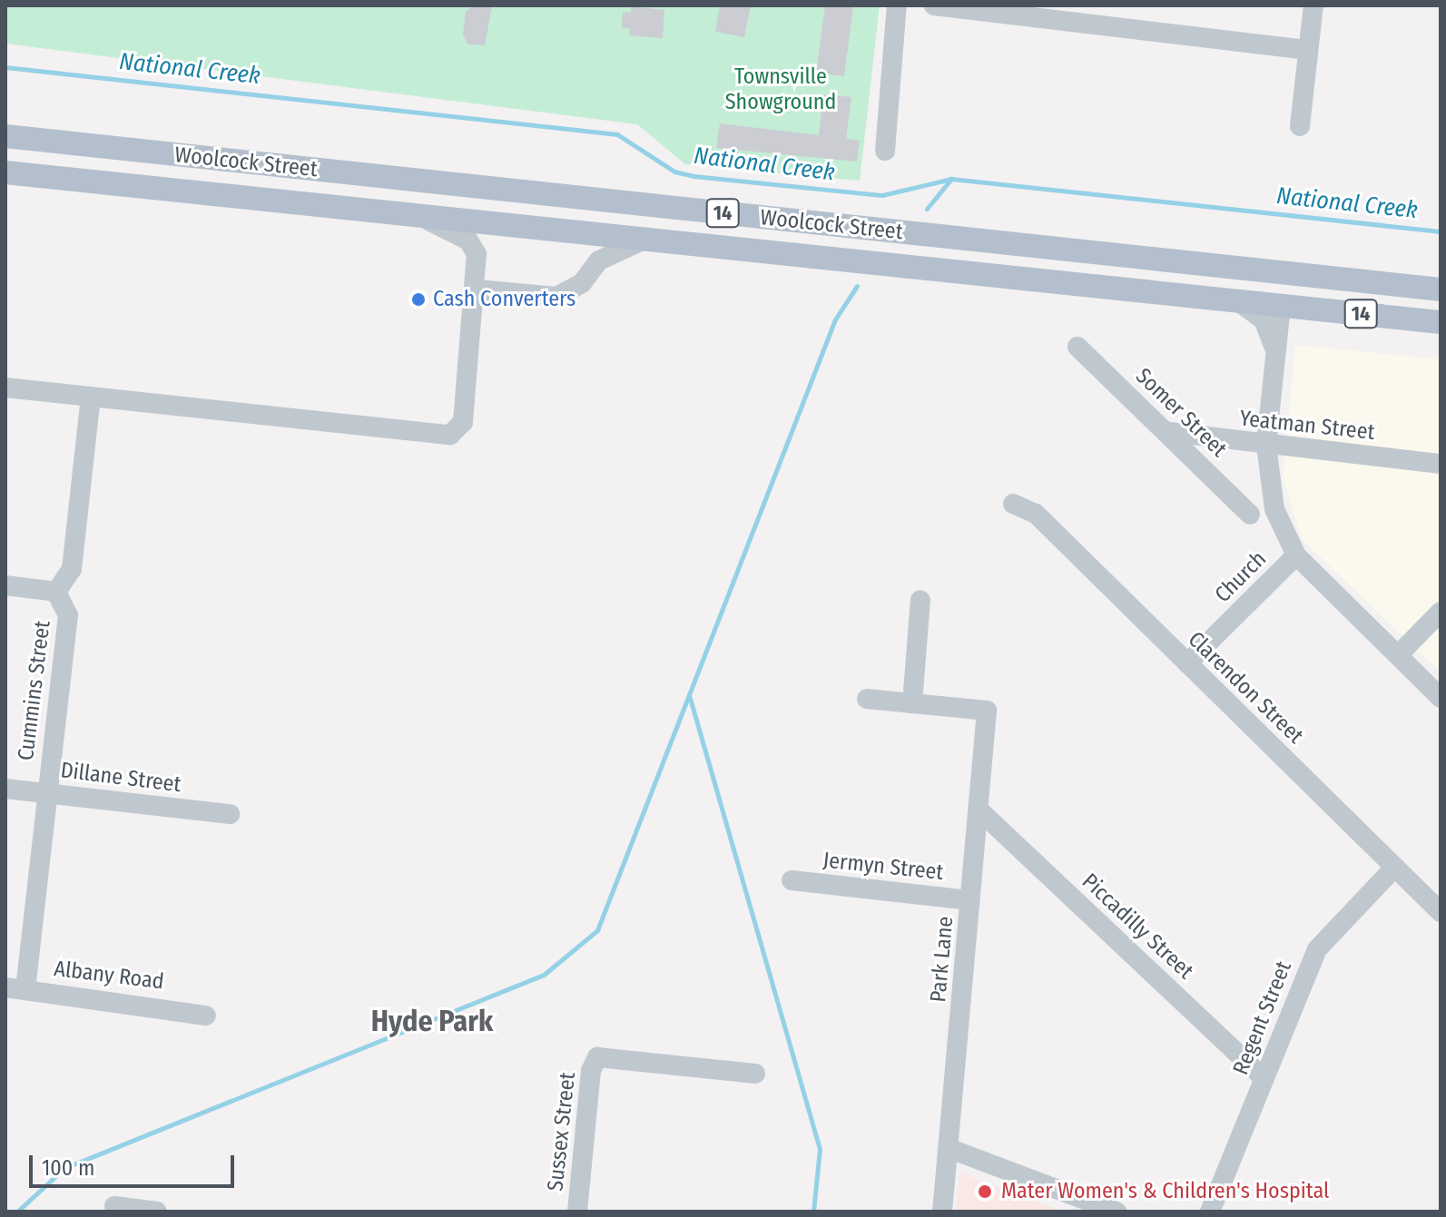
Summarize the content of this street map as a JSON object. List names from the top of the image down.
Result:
{
  "streets": {
    "main road": ["Woolcock Street", "14"],
    "street": [
      "Somer Street",
      "Yeatman Street",
      "Church",
      "Clarendon Street",
      "Cummins Street",
      "Dillane Street",
      "Jermyn Street",
      "Piccadilly Street",
      "Park Lane",
      "Albany Road",
      "Regent Street",
      "Sussex Street"
    ]
  },
  "crossings": [
    ["Somer Street", "Yeatman Street"],
    ["Church", "Clarendon Street"],
    ["Clarendon Street", "Regent Street"],
    ["Cummins Street", "Dillane Street"],
    ["Cummins Street", "Albany Road"],
    ["Jermyn Street", "Park Lane"],
    ["Piccadilly Street", "Park Lane"],
    ["Piccadilly Street", "Regent Street"]
  ],
  "districts": ["Hyde Park"],
  "water": ["National Creek"],
  "parks": ["Townsville Showground"],
  "places": ["Cash Converters", "Mater Women's & Children's Hospital"],
  "scale_bar": "100 m"
}
